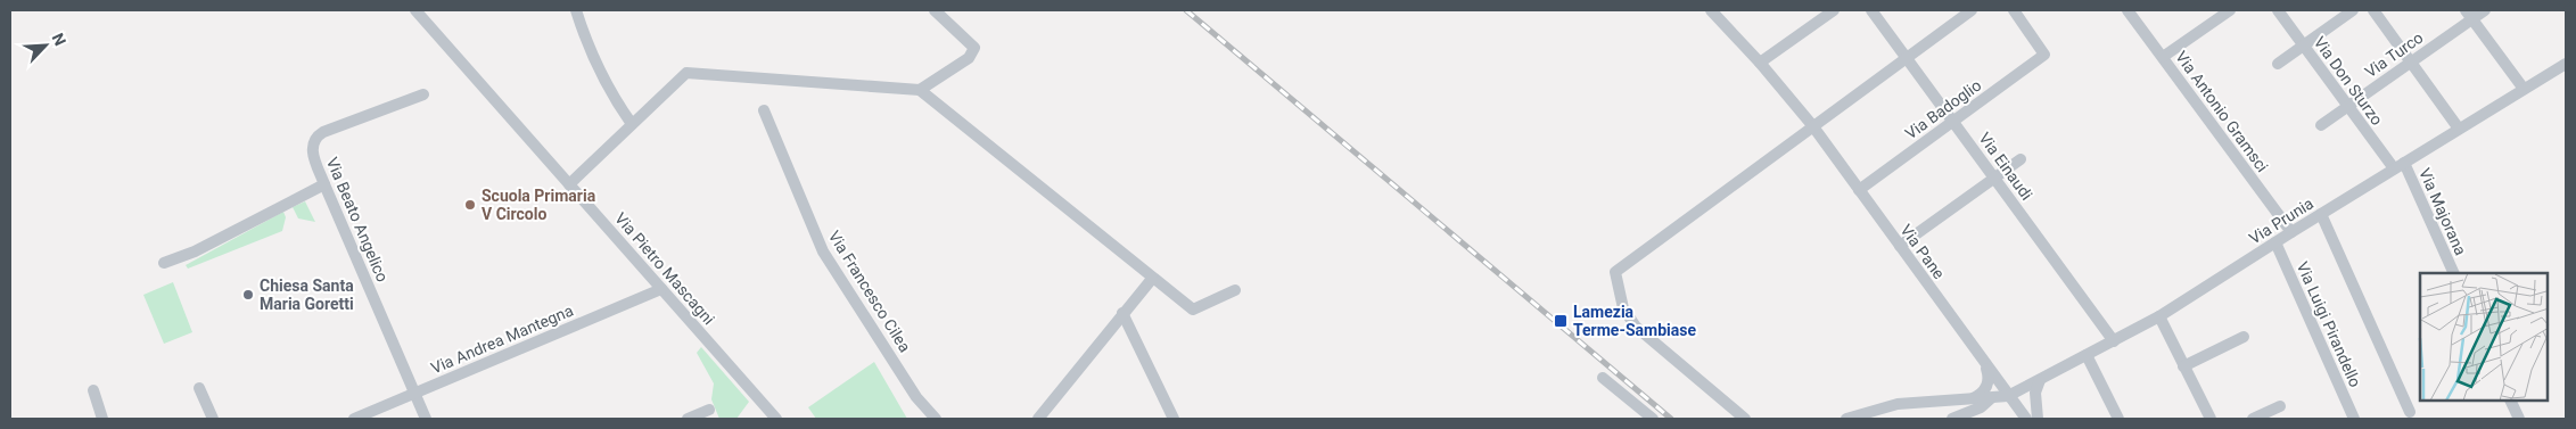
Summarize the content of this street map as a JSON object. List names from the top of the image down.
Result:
{
  "streets": {
    "street": [
      "Via Turco",
      "Via Don Sturzo",
      "Via Badoglio",
      "Via Antonio Gramsci",
      "Via Einaudi",
      "Via Majorana",
      "Via Beato Angelico",
      "Via Prunia",
      "Via Pane",
      "Via Pietro Mascagni",
      "Via Francesco Cilea",
      "Via Luigi Pirandello",
      "Via Andrea Mantegna"
    ]
  },
  "crossings": [
    ["Via Turco", "Via Don Sturzo"],
    ["Via Don Sturzo", "Via Majorana"],
    ["Via Don Sturzo", "Via Prunia"],
    ["Via Badoglio", "Via Einaudi"],
    ["Via Badoglio", "Via Pane"],
    ["Via Antonio Gramsci", "Via Prunia"],
    ["Via Einaudi", "Via Prunia"],
    ["Via Majorana", "Via Prunia"],
    ["Via Beato Angelico", "Via Andrea Mantegna"],
    ["Via Prunia", "Via Pane"],
    ["Via Prunia", "Via Luigi Pirandello"],
    ["Via Pietro Mascagni", "Via Andrea Mantegna"]
  ],
  "places": {
    "other": ["Scuola Primaria V Circolo", "Chiesa Santa Maria Goretti"],
    "transit": ["Lamezia Terme-Sambiase"]
  },
  "north": "top right"
}
